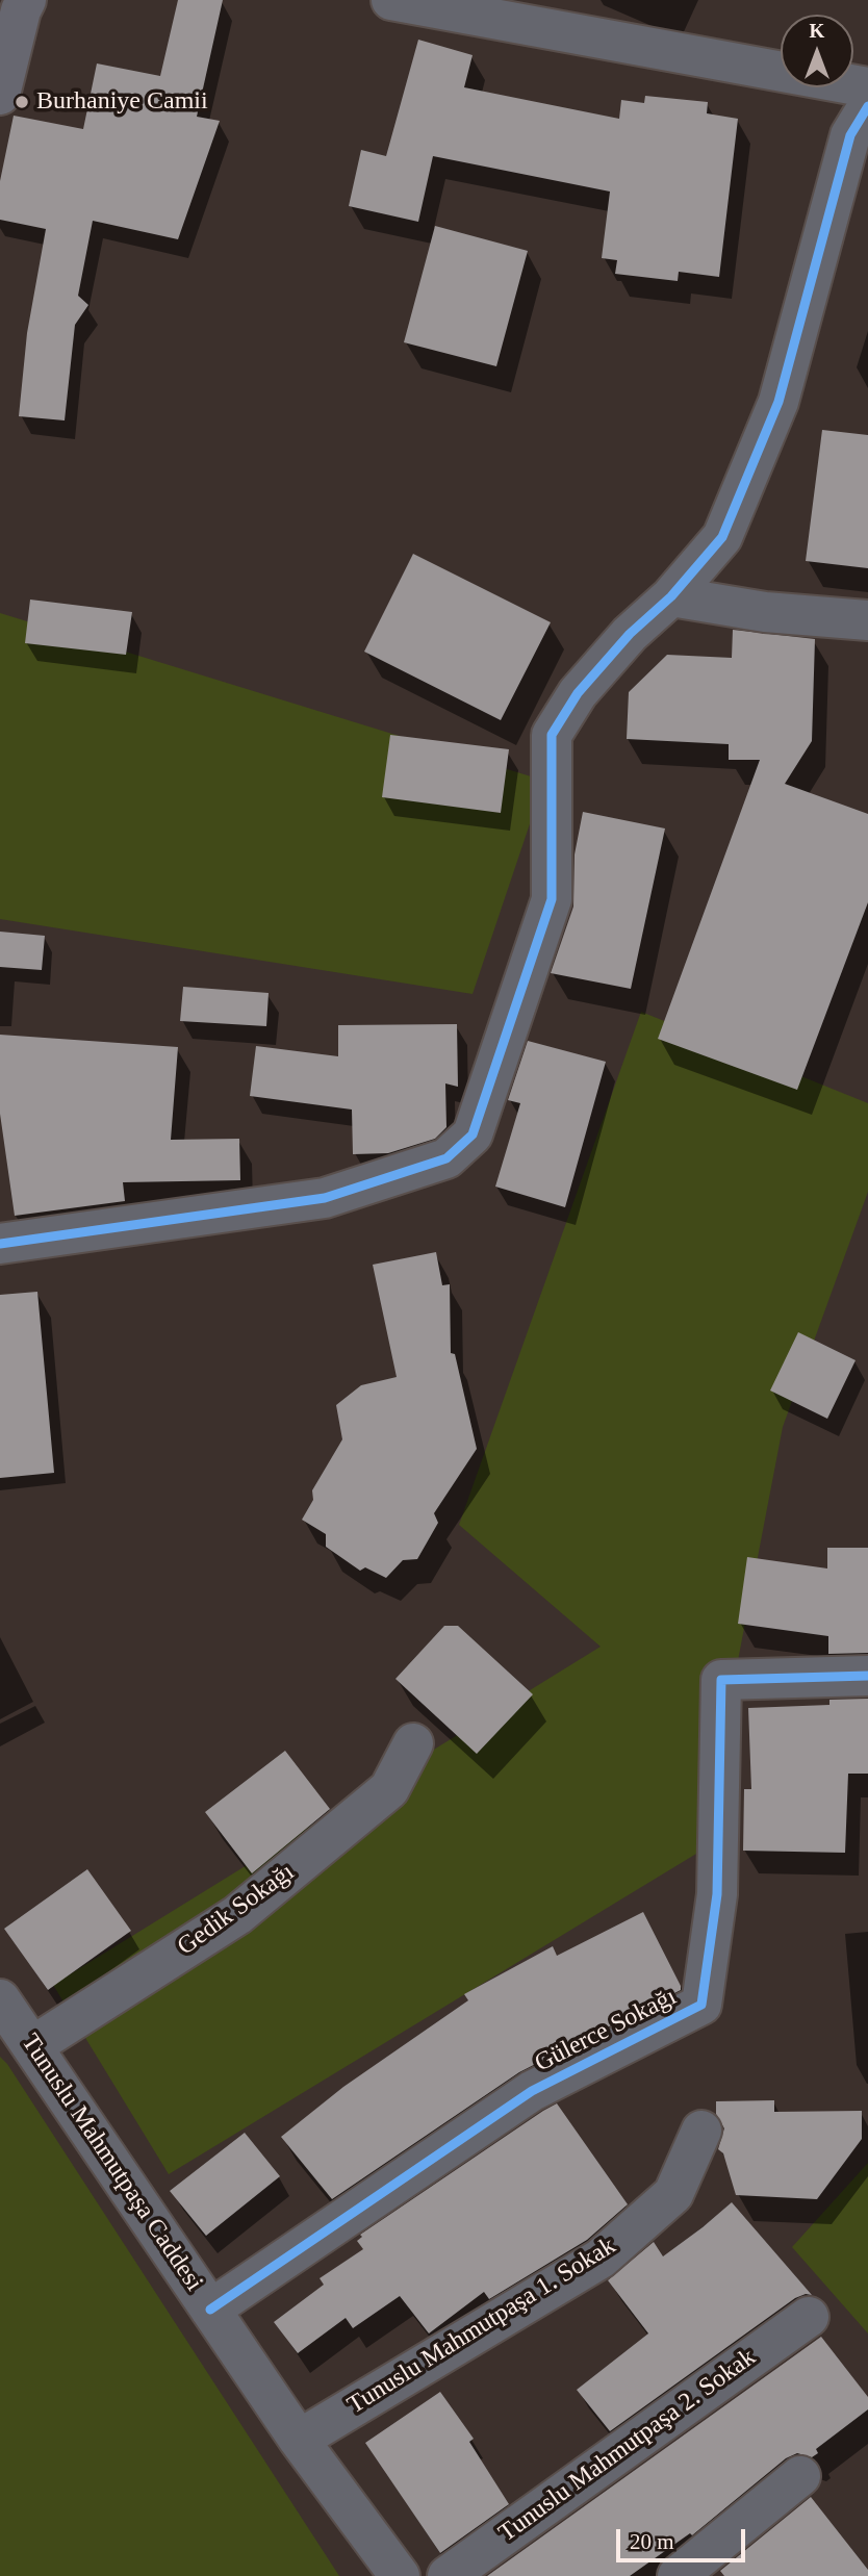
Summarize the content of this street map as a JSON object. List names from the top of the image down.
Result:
{
  "streets": {
    "street": [
      "Gedik Sokağı",
      "Gülerce Sokağı",
      "Tunuslu Mahmutpaşa Caddesi",
      "Tunuslu Mahmutpaşa 1. Sokak",
      "Tunuslu Mahmutpaşa 2. Sokak"
    ]
  },
  "crossings": [
    ["Gedik Sokağı", "Tunuslu Mahmutpaşa Caddesi"],
    ["Gülerce Sokağı", "Tunuslu Mahmutpaşa Caddesi"],
    ["Tunuslu Mahmutpaşa Caddesi", "Tunuslu Mahmutpaşa 1. Sokak"]
  ],
  "places": ["Burhaniye Camii"],
  "scale_bar": "20 m",
  "north": "top"
}
